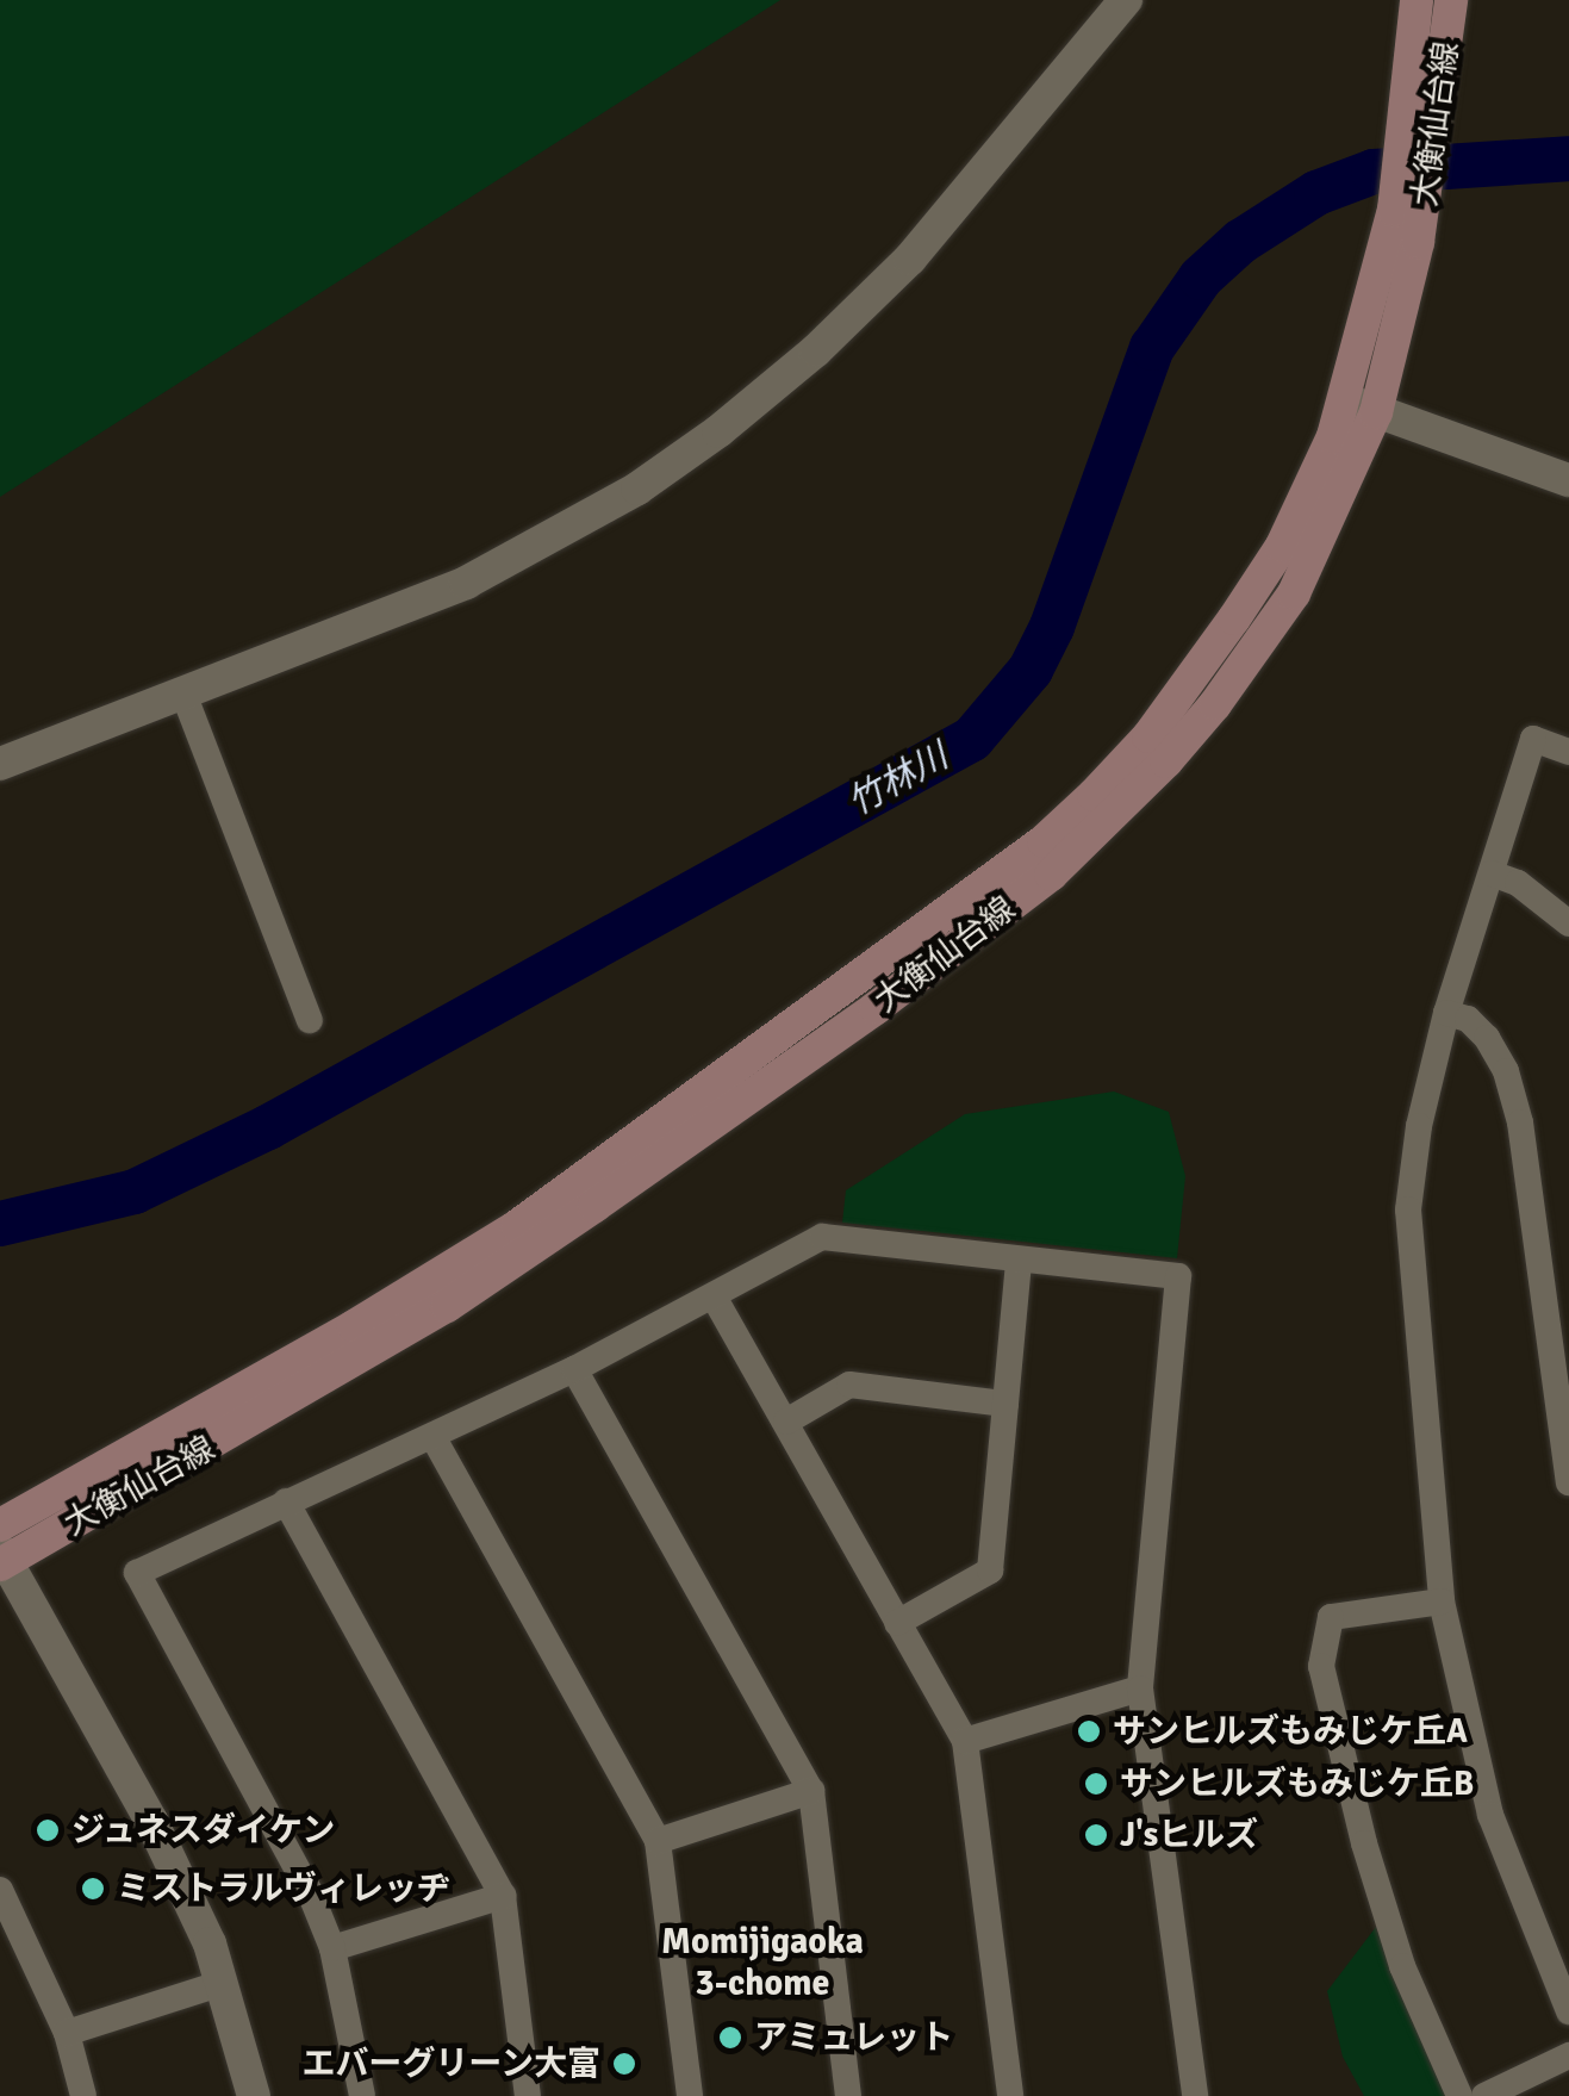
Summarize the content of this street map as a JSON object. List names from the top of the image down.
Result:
{
  "streets": {
    "main road": ["大衡仙台線"]
  },
  "districts": ["Momijigaoka 3-chome"],
  "water": ["竹林川"],
  "places": [
    "サンヒルズもみじケ丘A",
    "サンヒルズもみじケ丘B",
    "ジュネスダイケン",
    "J'sヒルズ",
    "ミストラルヴィレッヂ",
    "アミュレット",
    "エバーグリーン大富"
  ]
}
